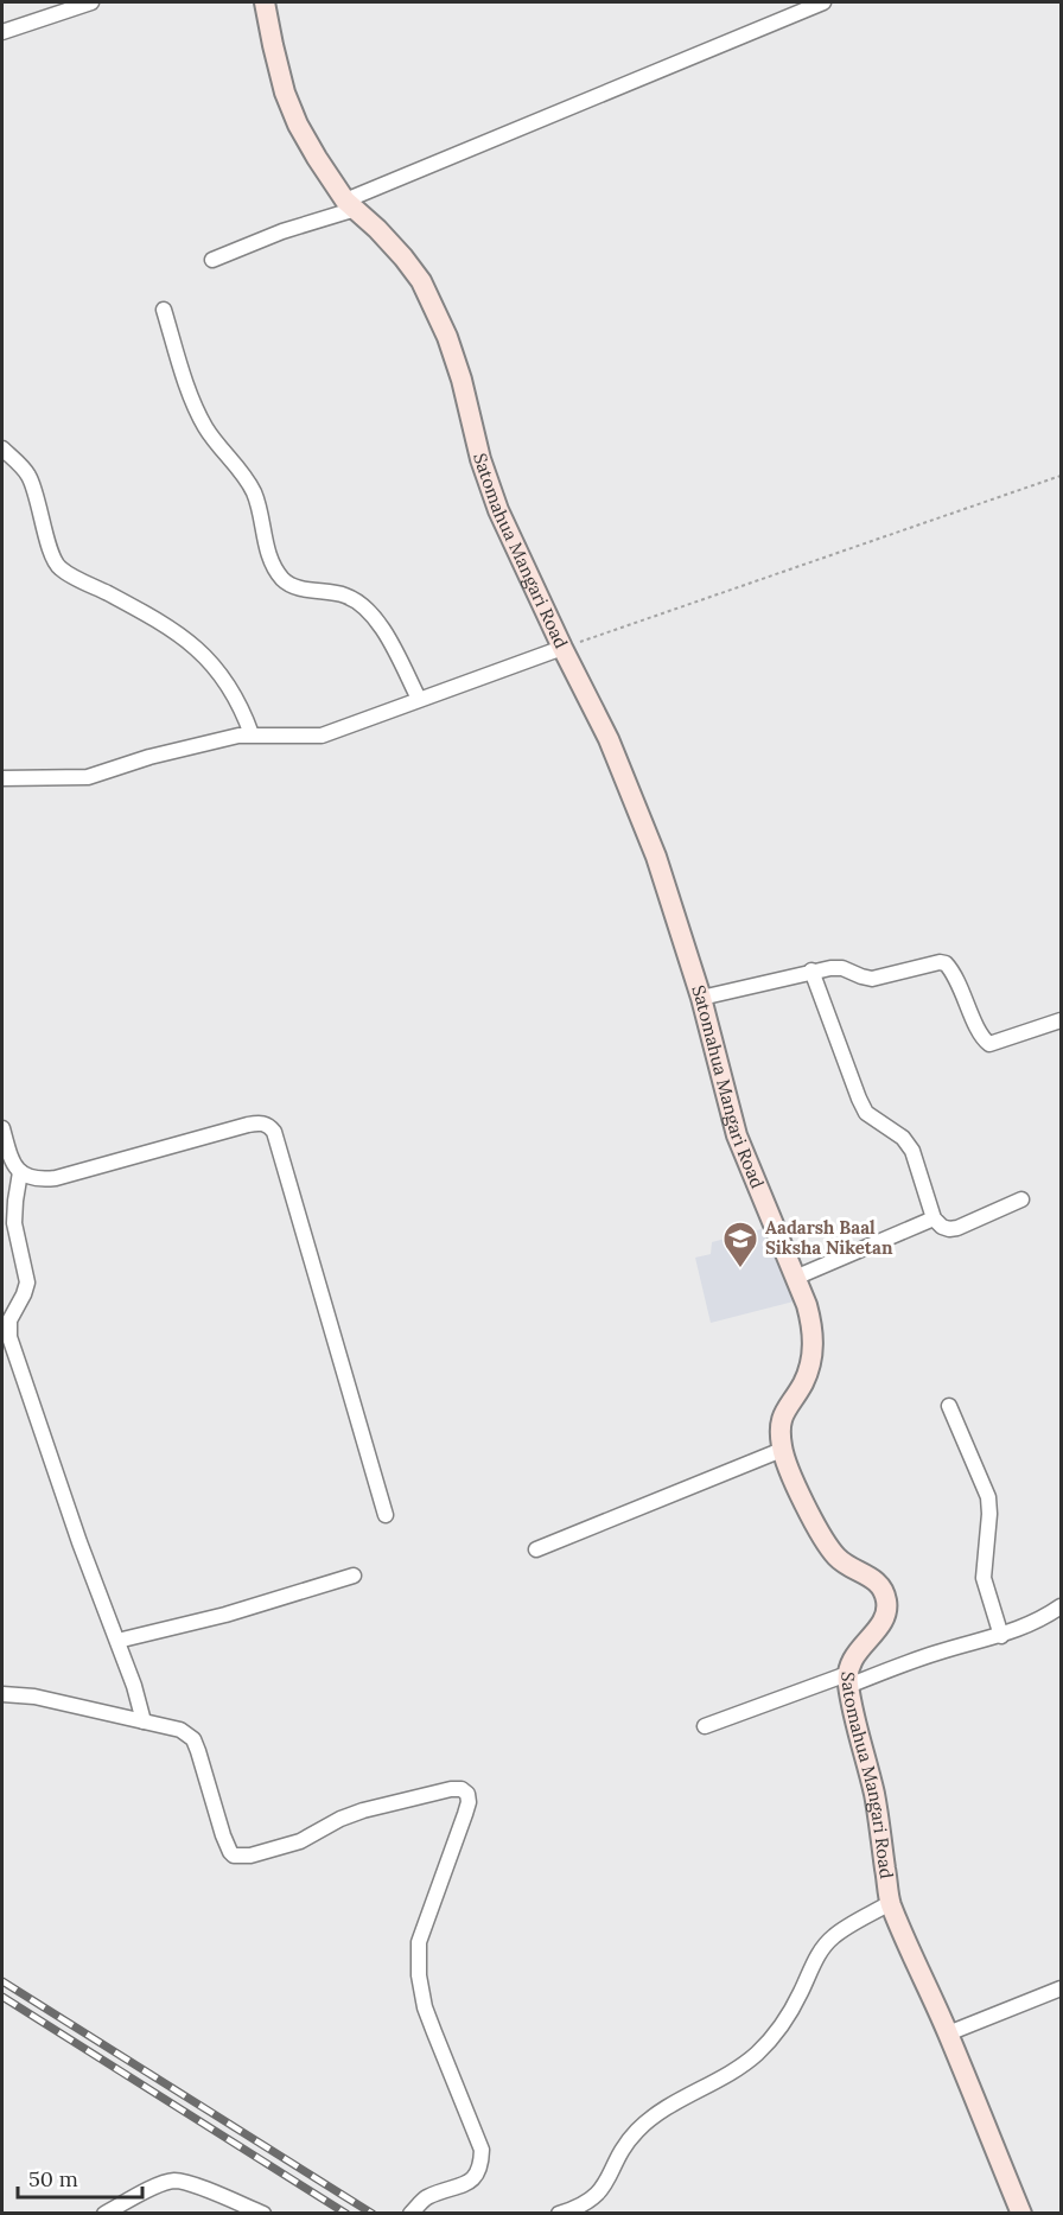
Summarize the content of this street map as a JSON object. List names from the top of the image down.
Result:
{
  "streets": {
    "street": ["Satomahua Mangari Road"]
  },
  "places": {
    "school or university": ["Aadarsh Baal Siksha Niketan"]
  },
  "scale_bar": "50 m"
}
